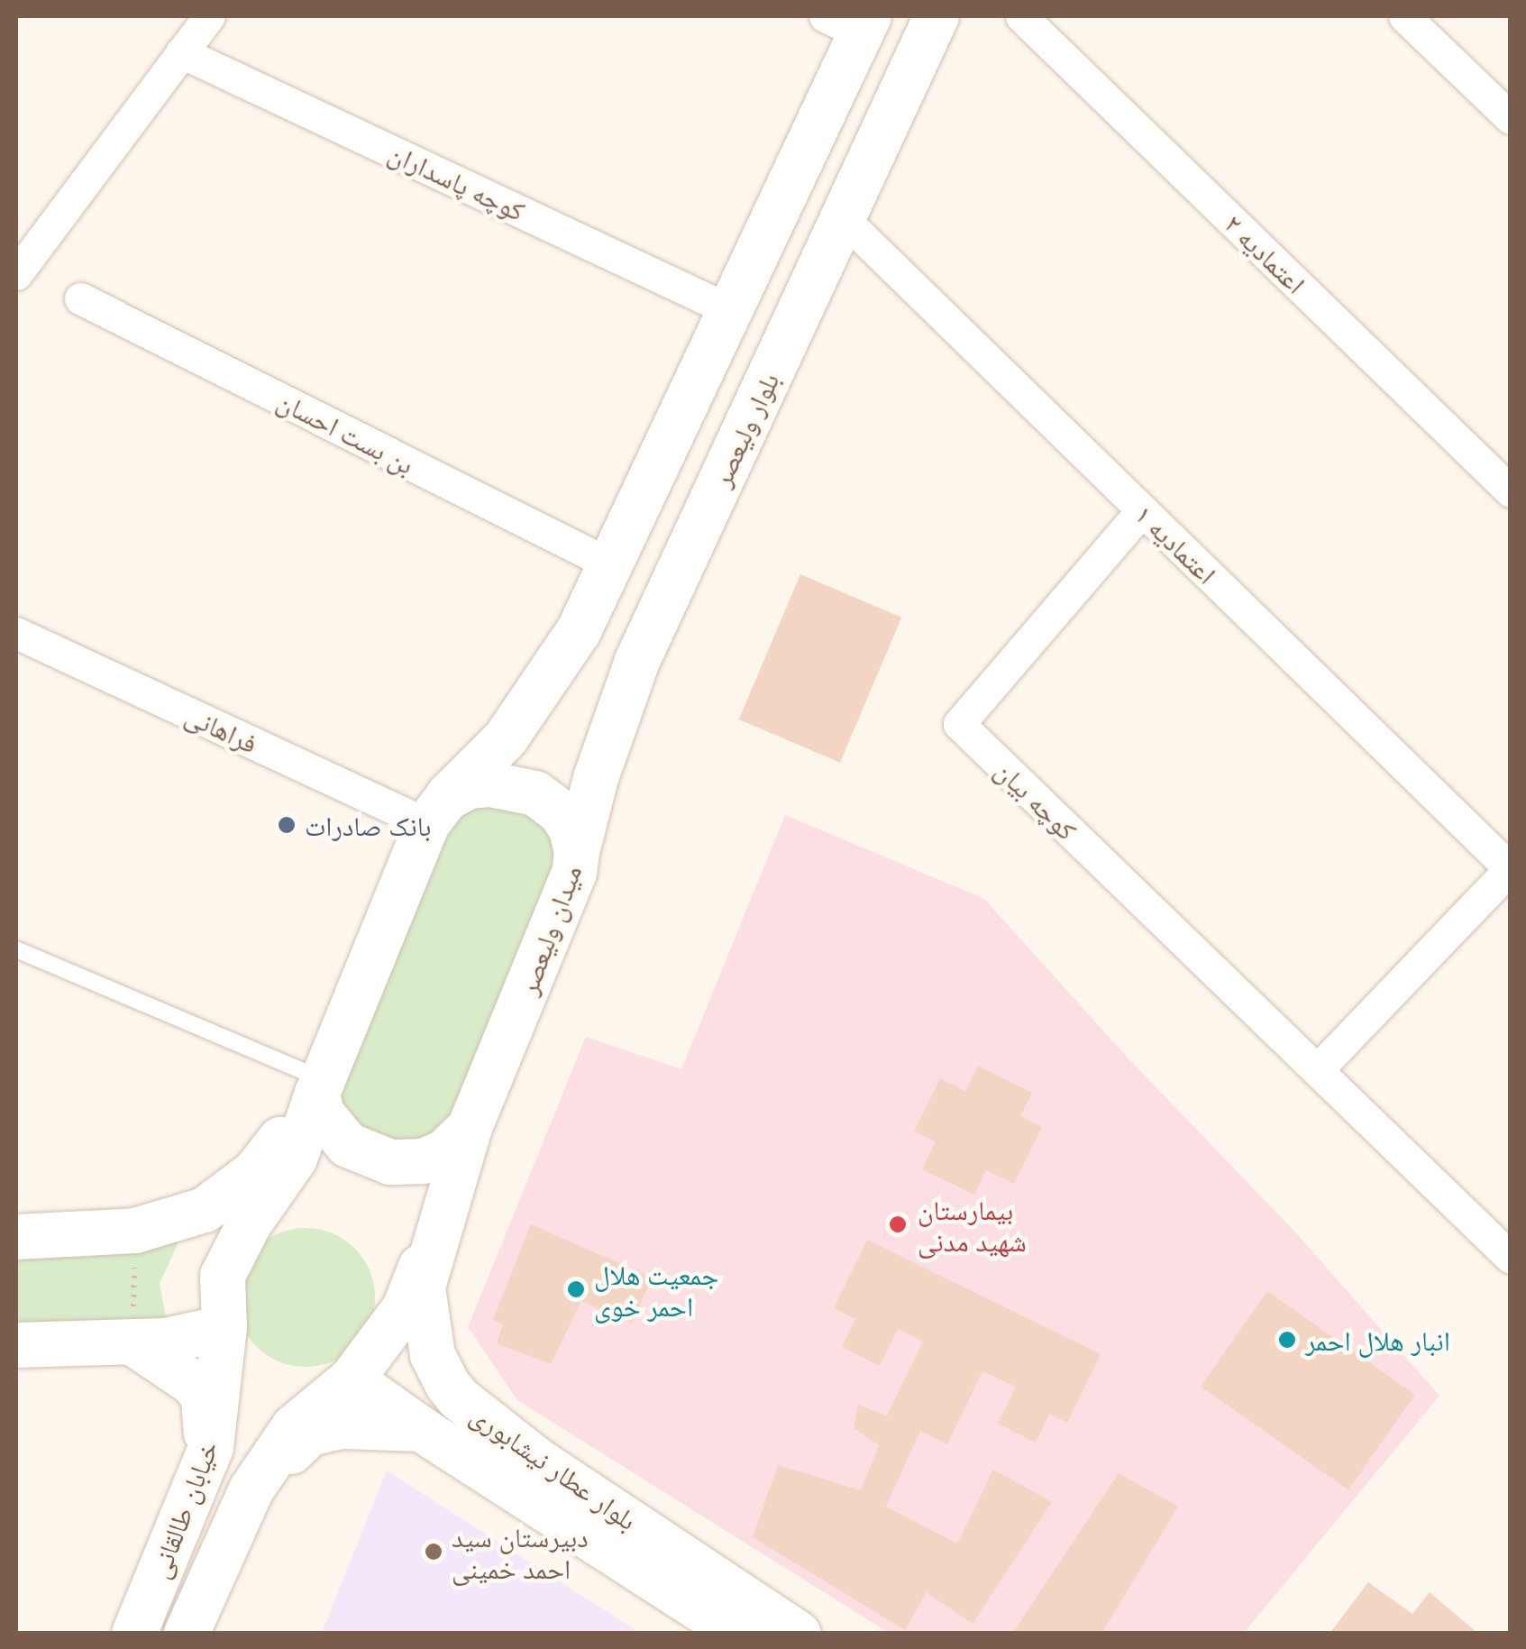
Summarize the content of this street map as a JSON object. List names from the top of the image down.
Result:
{
  "streets": {
    "main road": [
      "بلوار ولیعصر",
      "میدان ولیعصر",
      "بلوار عطار نیشابوری",
      "خیابان طالقانی"
    ],
    "street": [
      "کوچه پاسداران",
      "اعتمادیه ۲",
      "بن بست احسان",
      "اعتمادیه ۱",
      "فراهانی",
      "کوچه بیان"
    ]
  },
  "crossings": [
    ["بلوار ولیعصر", "اعتمادیه ۱"],
    ["بلوار ولیعصر", "میدان ولیعصر"],
    ["اعتمادیه ۱", "کوچه بیان"],
    ["فراهانی", "میدان ولیعصر"],
    ["میدان ولیعصر", "بلوار عطار نیشابوری"],
    ["میدان ولیعصر", "خیابان طالقانی"],
    ["بلوار عطار نیشابوری", "خیابان طالقانی"]
  ],
  "places": [
    "بانک صادرات",
    "بیمارستان شهید مدنی",
    "جمعیت هلال احمر خوی",
    "انبار هلال احمر",
    "دبیرستان سید احمد خمینی"
  ]
}
